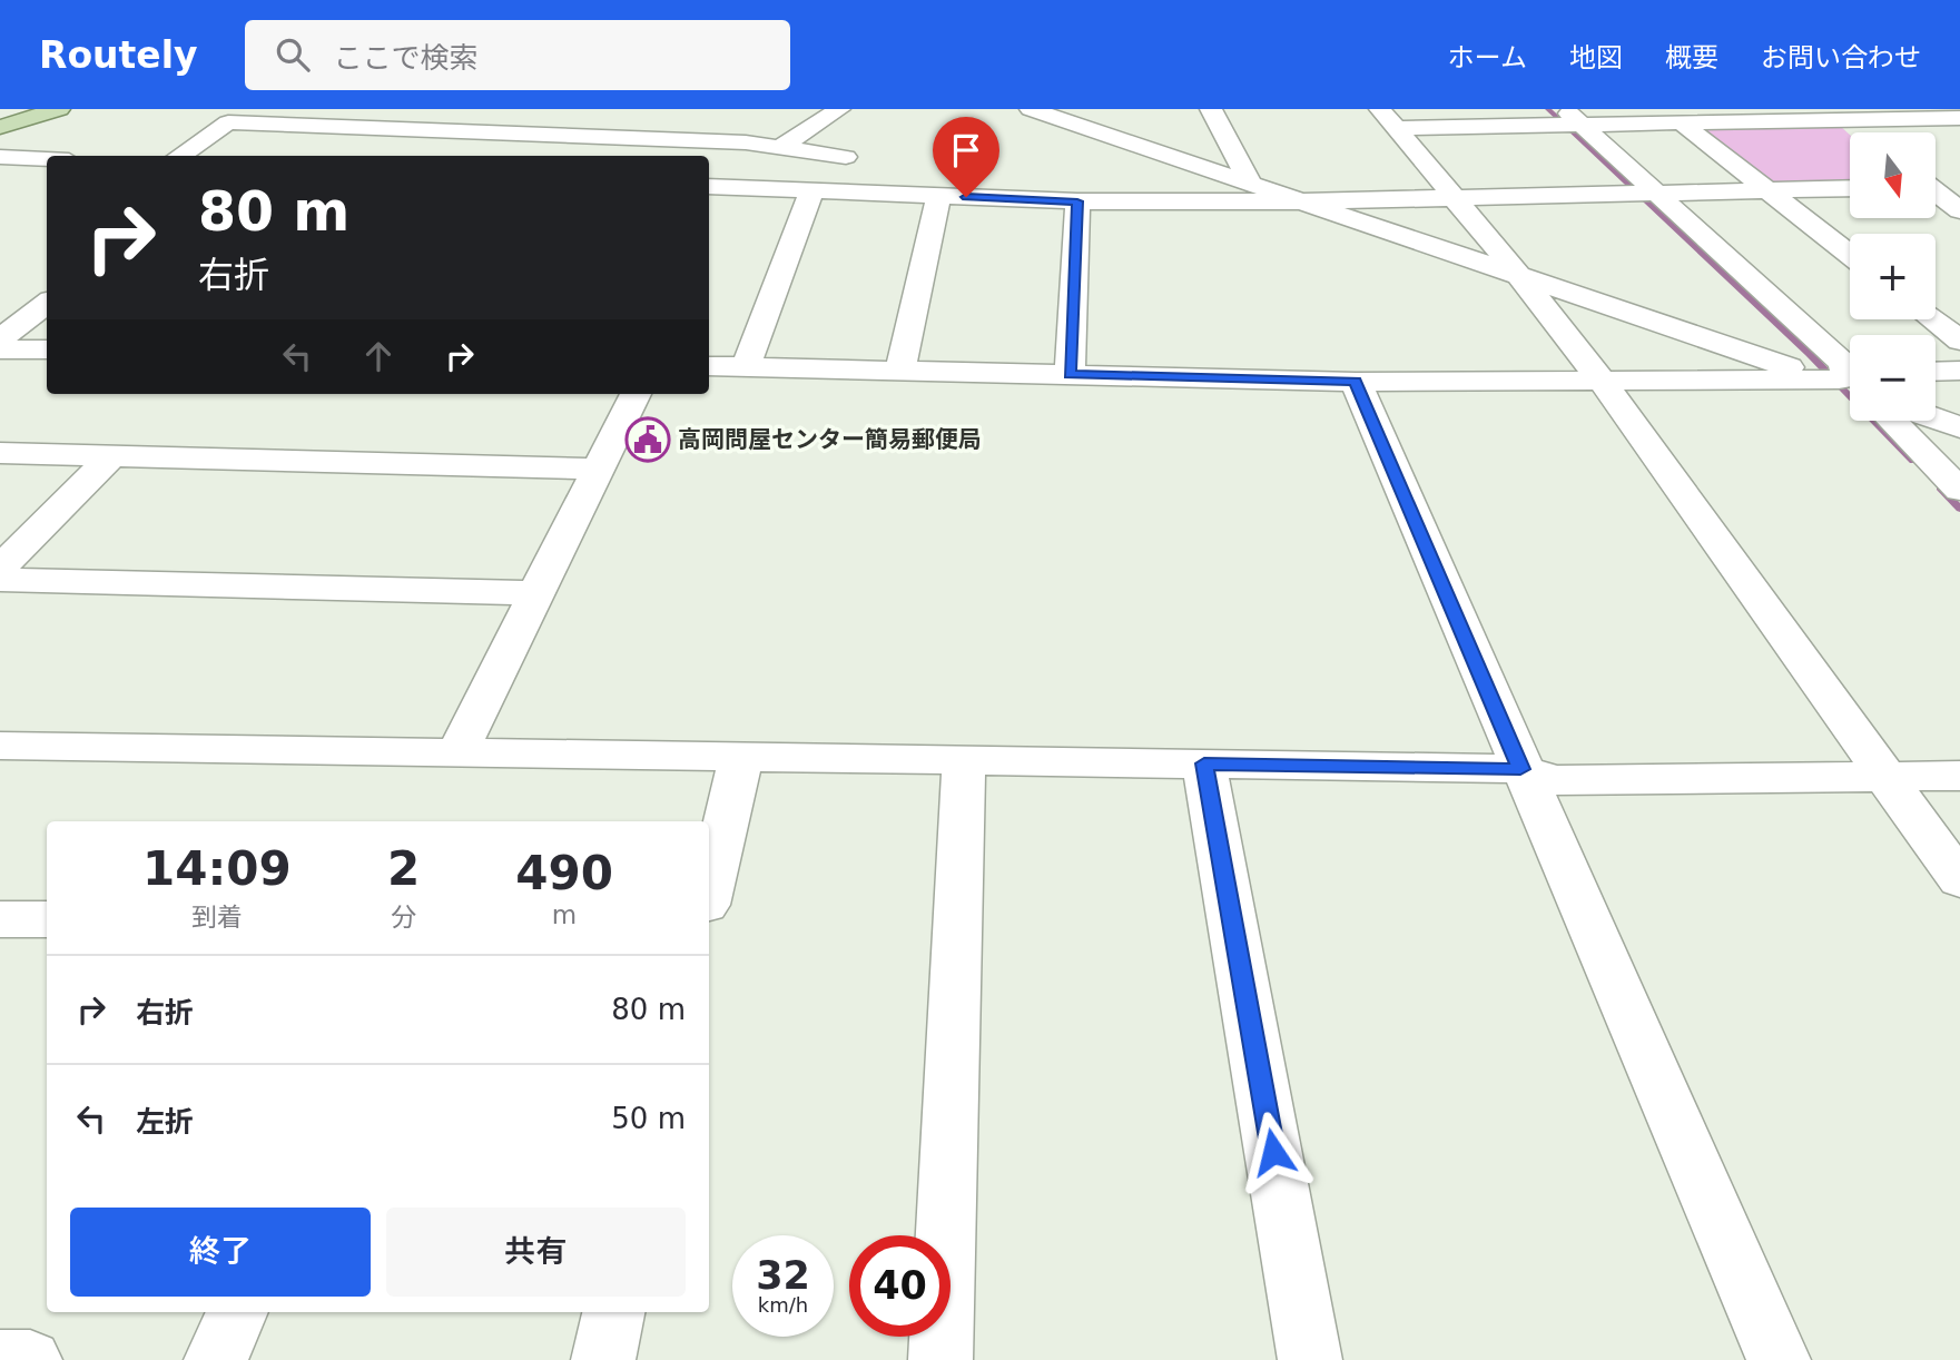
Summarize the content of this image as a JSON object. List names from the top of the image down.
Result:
{
  "places": {
    "public building": ["高岡問屋センター簡易郵便局"]
  },
  "north": "bottom",
  "page": {
    "header": "Routely",
    "search": "ここで検索",
    "nav": [
      "ホーム",
      "地図",
      "概要",
      "お問い合わせ"
    ],
    "map_buttons": ["+", "−"],
    "turn": ["80 m", "右折"],
    "eta": [
      "14:09",
      "到着",
      "2",
      "分",
      "490",
      "m"
    ],
    "list": [
      {
        "name": "右折",
        "value": "80 m"
      },
      {
        "name": "左折",
        "value": "50 m"
      }
    ],
    "buttons": ["終了", "共有"],
    "speed": "32 km/h",
    "limit": "40"
  }
}
